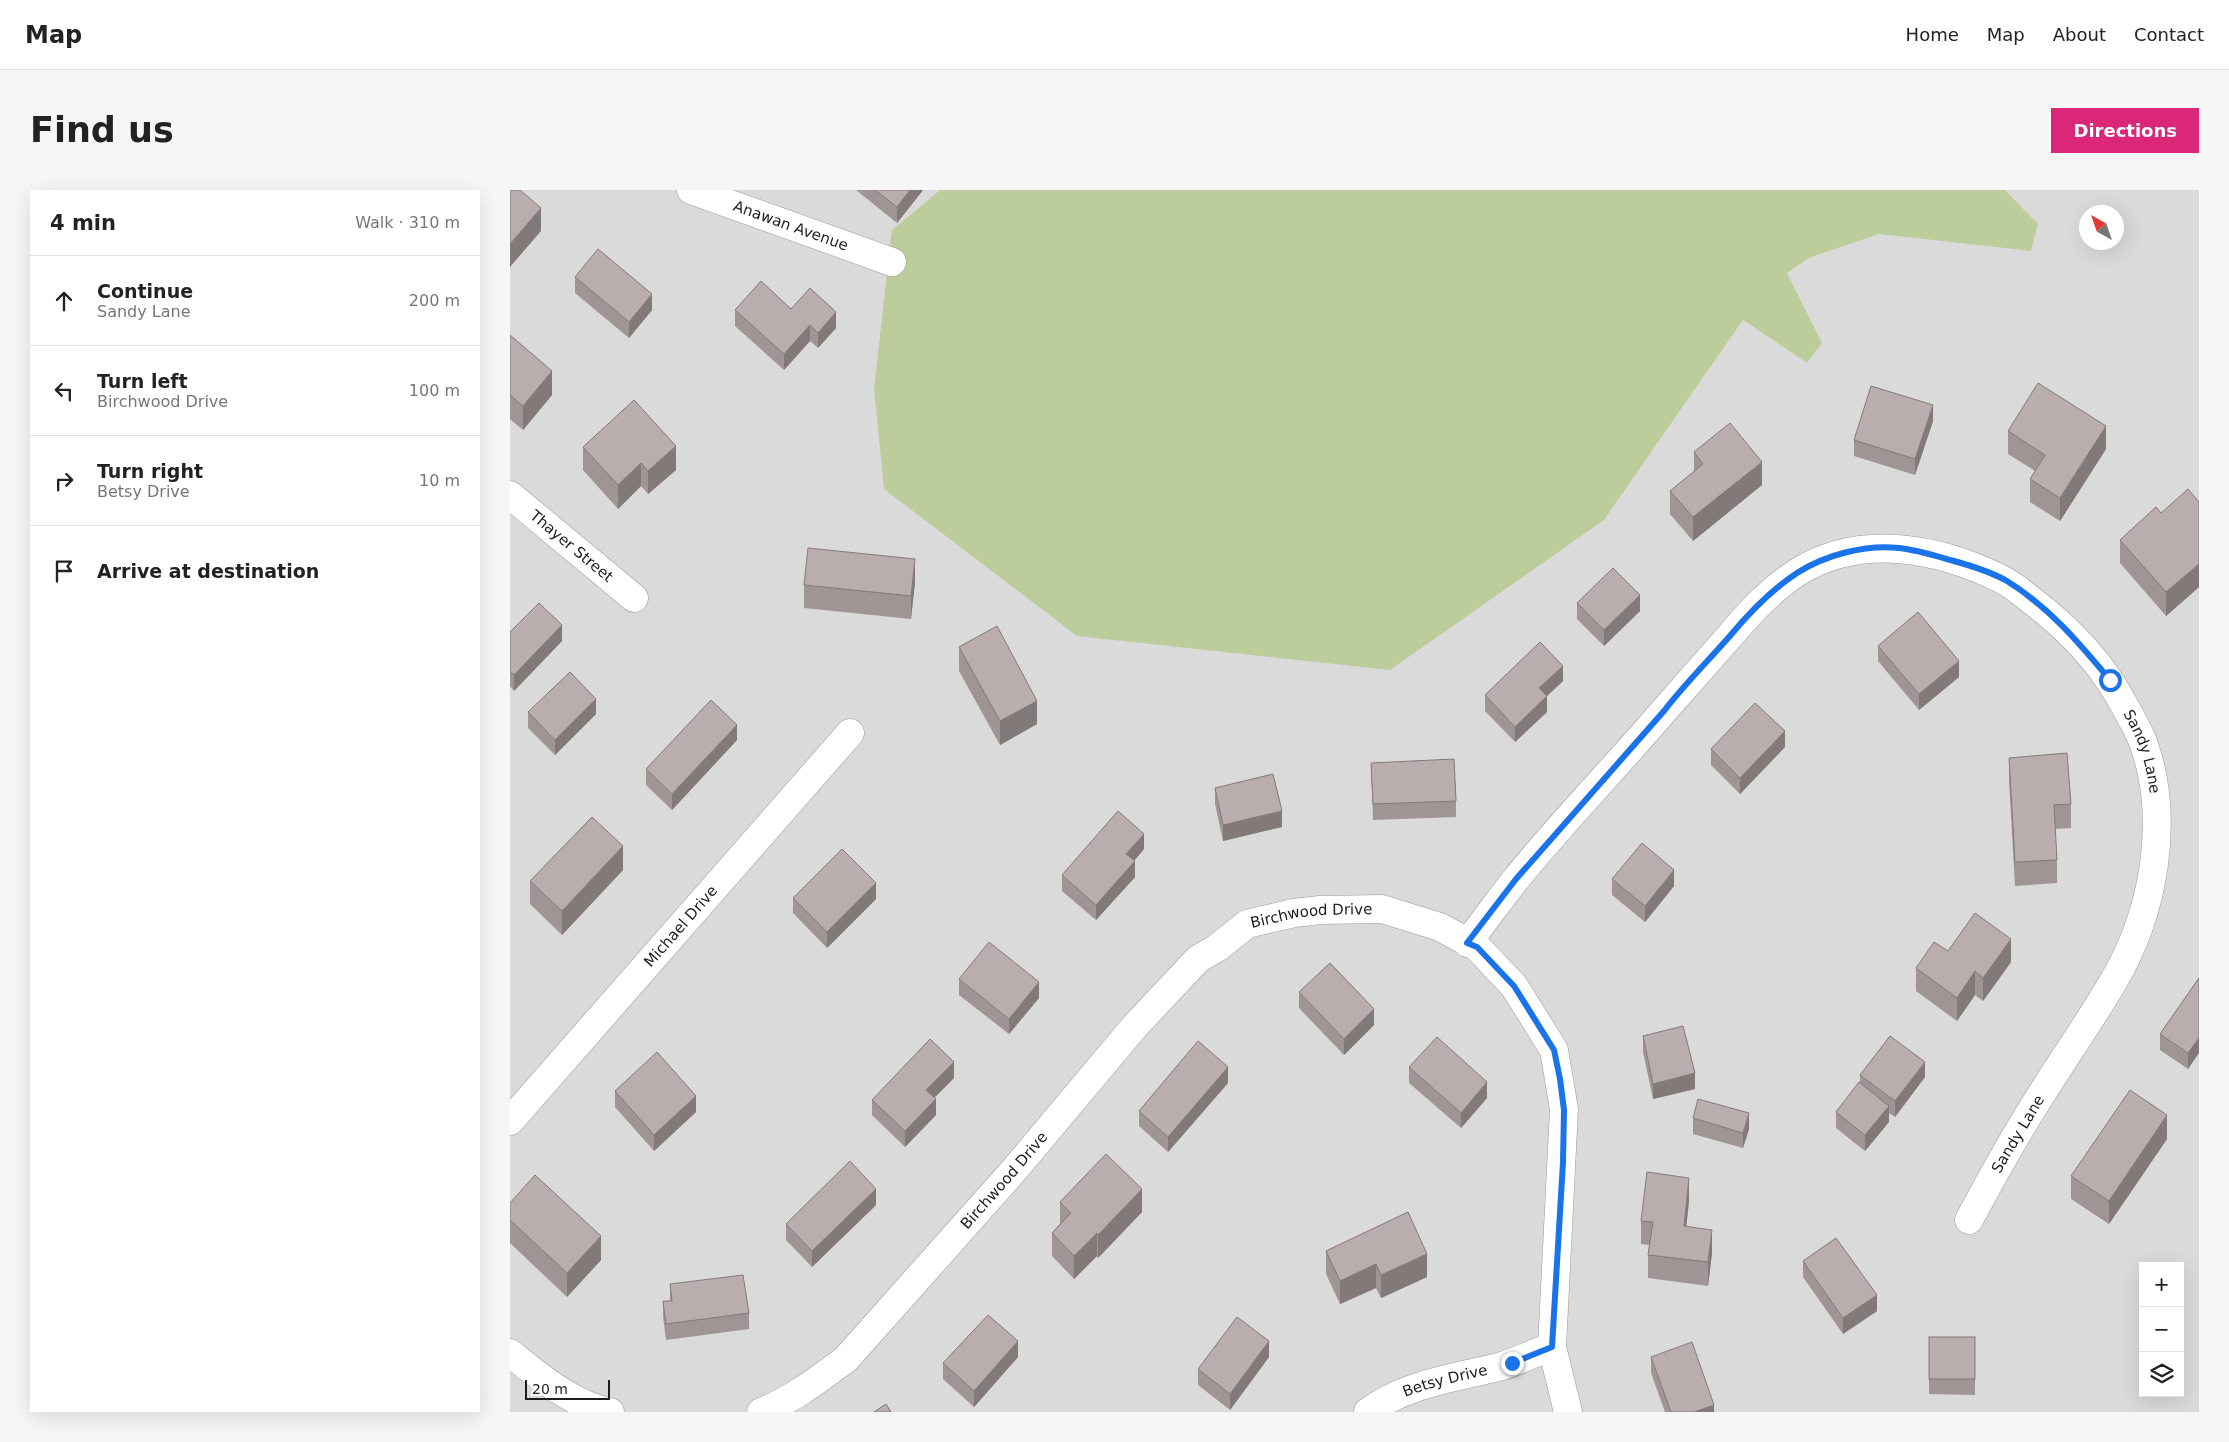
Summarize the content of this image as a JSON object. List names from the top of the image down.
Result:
{
  "streets": {
    "street": [
      "Anawan Avenue",
      "Thayer Street",
      "Sandy Lane",
      "Birchwood Drive",
      "Michael Drive",
      "Betsy Drive"
    ]
  },
  "crossings": [
    ["Sandy Lane", "Birchwood Drive"],
    ["Birchwood Drive", "Betsy Drive"]
  ],
  "scale_bar": "20 m",
  "north": "top left",
  "page": {
    "header": "Map",
    "nav": [
      "Home",
      "Map",
      "About",
      "Contact"
    ],
    "buttons": "Directions",
    "title": "Find us",
    "heading": ["4 min", "Walk · 310 m"],
    "list": [
      ["Continue", "Sandy Lane", "200 m"],
      ["Turn left", "Birchwood Drive", "100 m"],
      ["Turn right", "Betsy Drive", "10 m"],
      "Arrive at destination"
    ],
    "map_buttons": ["+", "−"],
    "scale": "20 m"
  }
}
